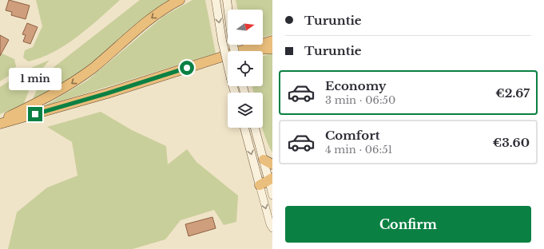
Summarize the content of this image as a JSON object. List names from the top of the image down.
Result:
{
  "north": "right",
  "page": {
    "banner": ["Turuntie", "Turuntie"],
    "bubble": "1 min",
    "list": [
      {
        "name": "Economy",
        "note": "3 min · 06:50",
        "value": "€2.67"
      },
      {
        "name": "Comfort",
        "note": "4 min · 06:51",
        "value": "€3.60"
      }
    ],
    "buttons": "Confirm"
  }
}
